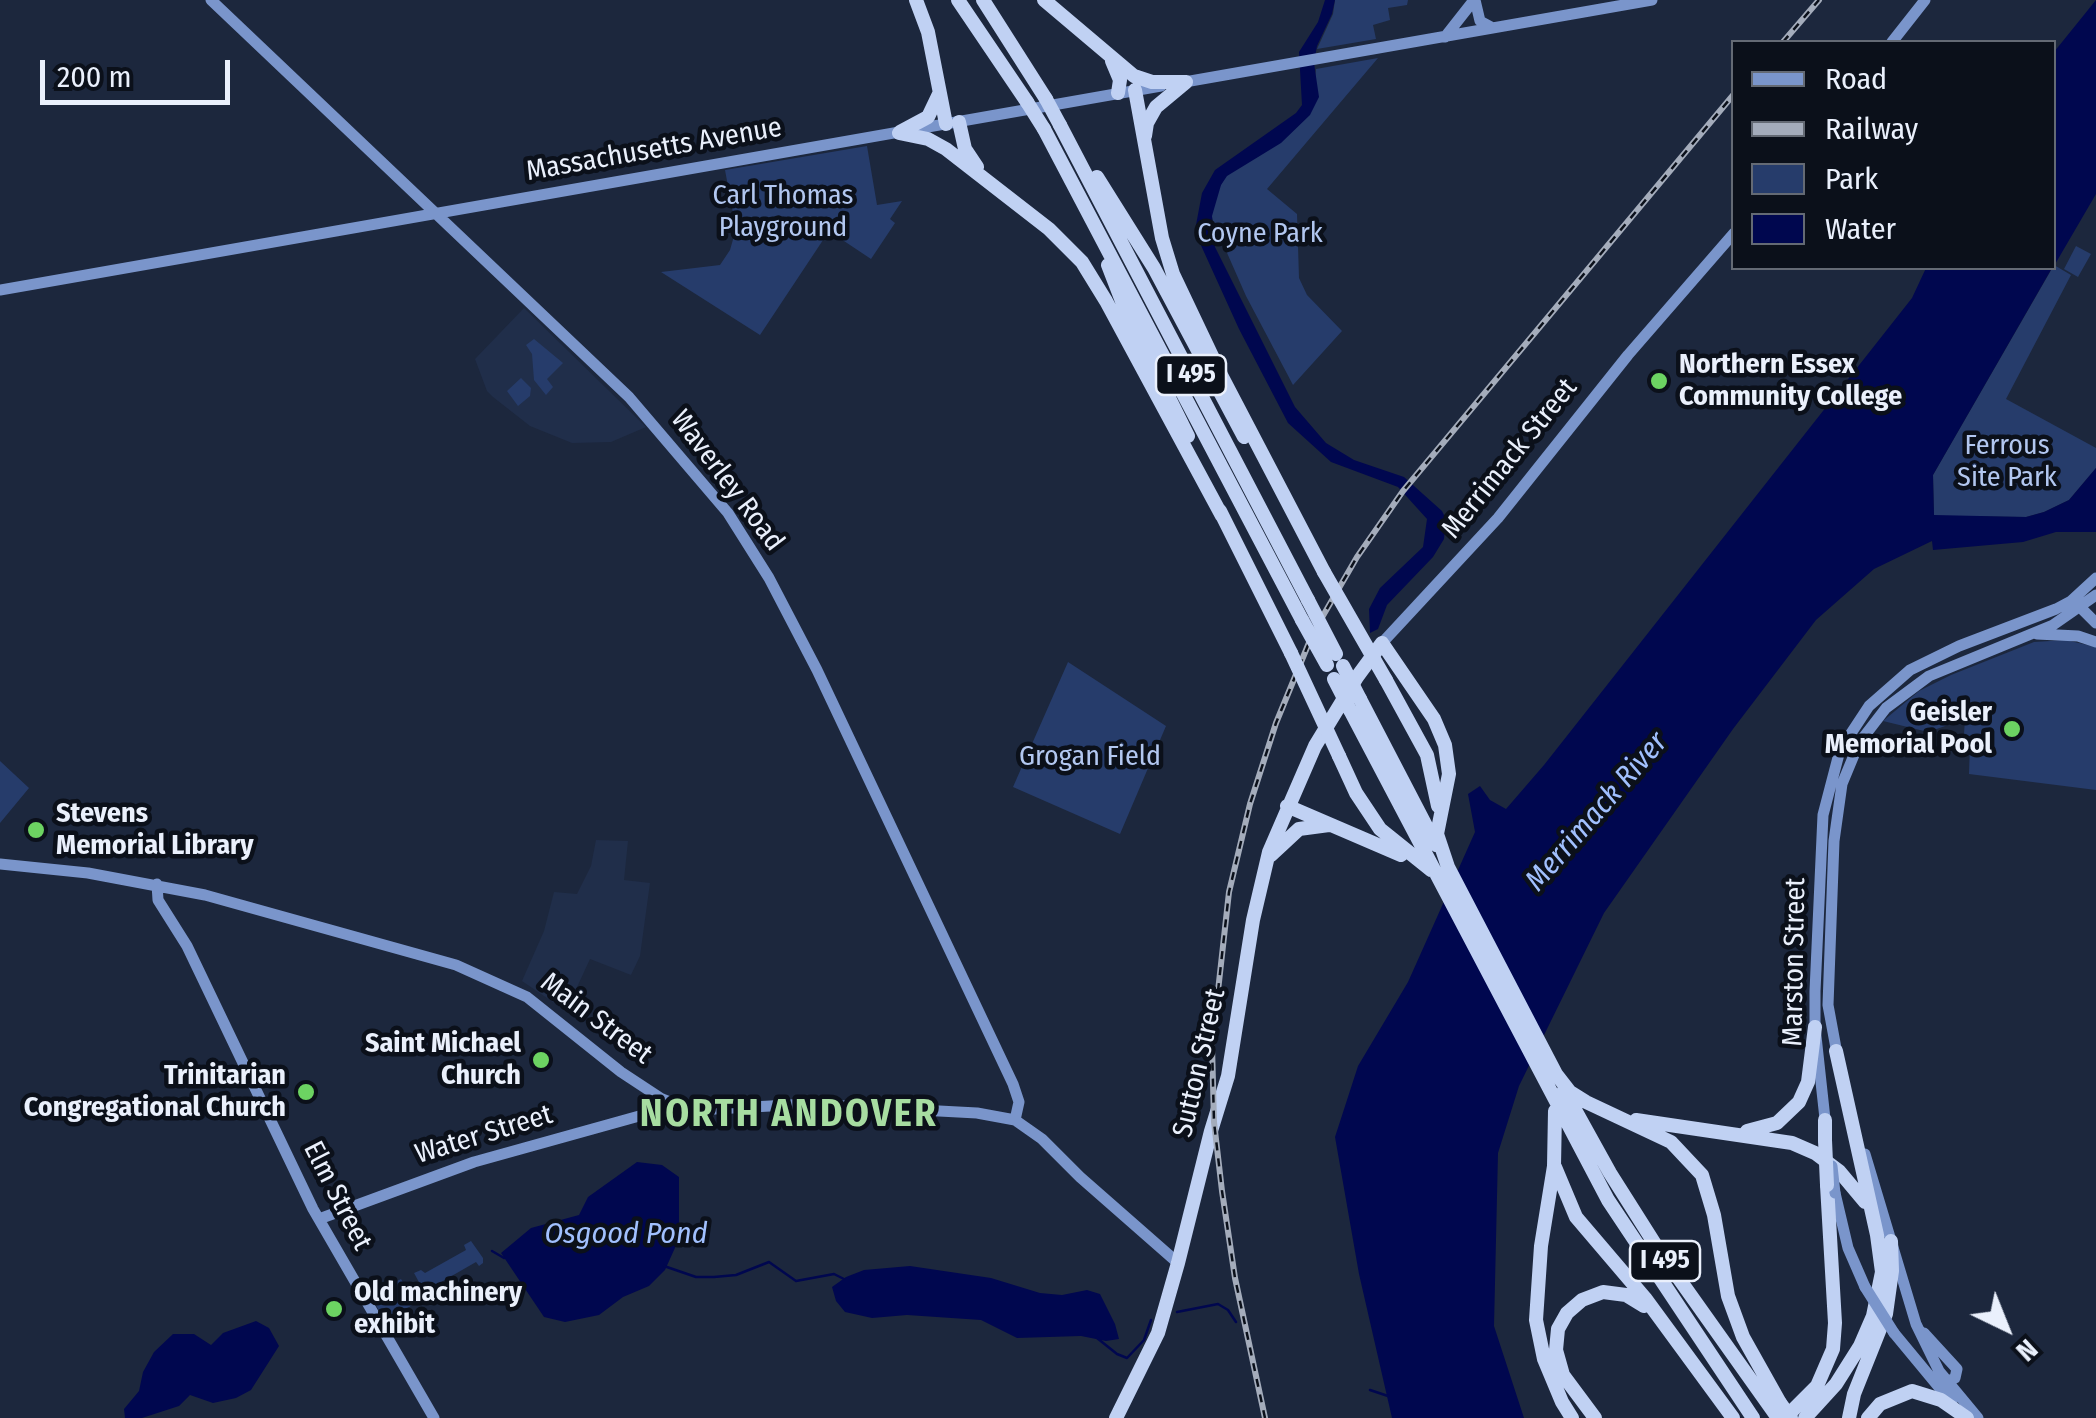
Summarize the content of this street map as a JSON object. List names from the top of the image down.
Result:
{
  "streets": {
    "highway": ["I 495", "Merrimack Street", "Sutton Street"],
    "main road": [
      "Massachusetts Avenue",
      "Waverley Road",
      "Marston Street",
      "Main Street",
      "Water Street",
      "Elm Street"
    ]
  },
  "crossings": [
    ["Massachusetts Avenue", "Waverley Road"],
    ["Merrimack Street", "Sutton Street"],
    ["Waverley Road", "Main Street"],
    ["Main Street", "Sutton Street"],
    ["Main Street", "Water Street"],
    ["Main Street", "Elm Street"],
    ["Water Street", "Elm Street"]
  ],
  "districts": ["NORTH ANDOVER"],
  "water": ["Merrimack River", "Osgood Pond"],
  "parks": [
    "Carl Thomas Playground",
    "Coyne Park",
    "Ferrous Site Park",
    "Grogan Field"
  ],
  "places": [
    "Northern Essex Community College",
    "Geisler Memorial Pool",
    "Stevens Memorial Library",
    "Saint Michael Church",
    "Trinitarian Congregational Church",
    "Old machinery exhibit"
  ],
  "legend": [
    "Road",
    "Railway",
    "Park",
    "Water"
  ],
  "scale_bar": "200 m",
  "north": "bottom right"
}
